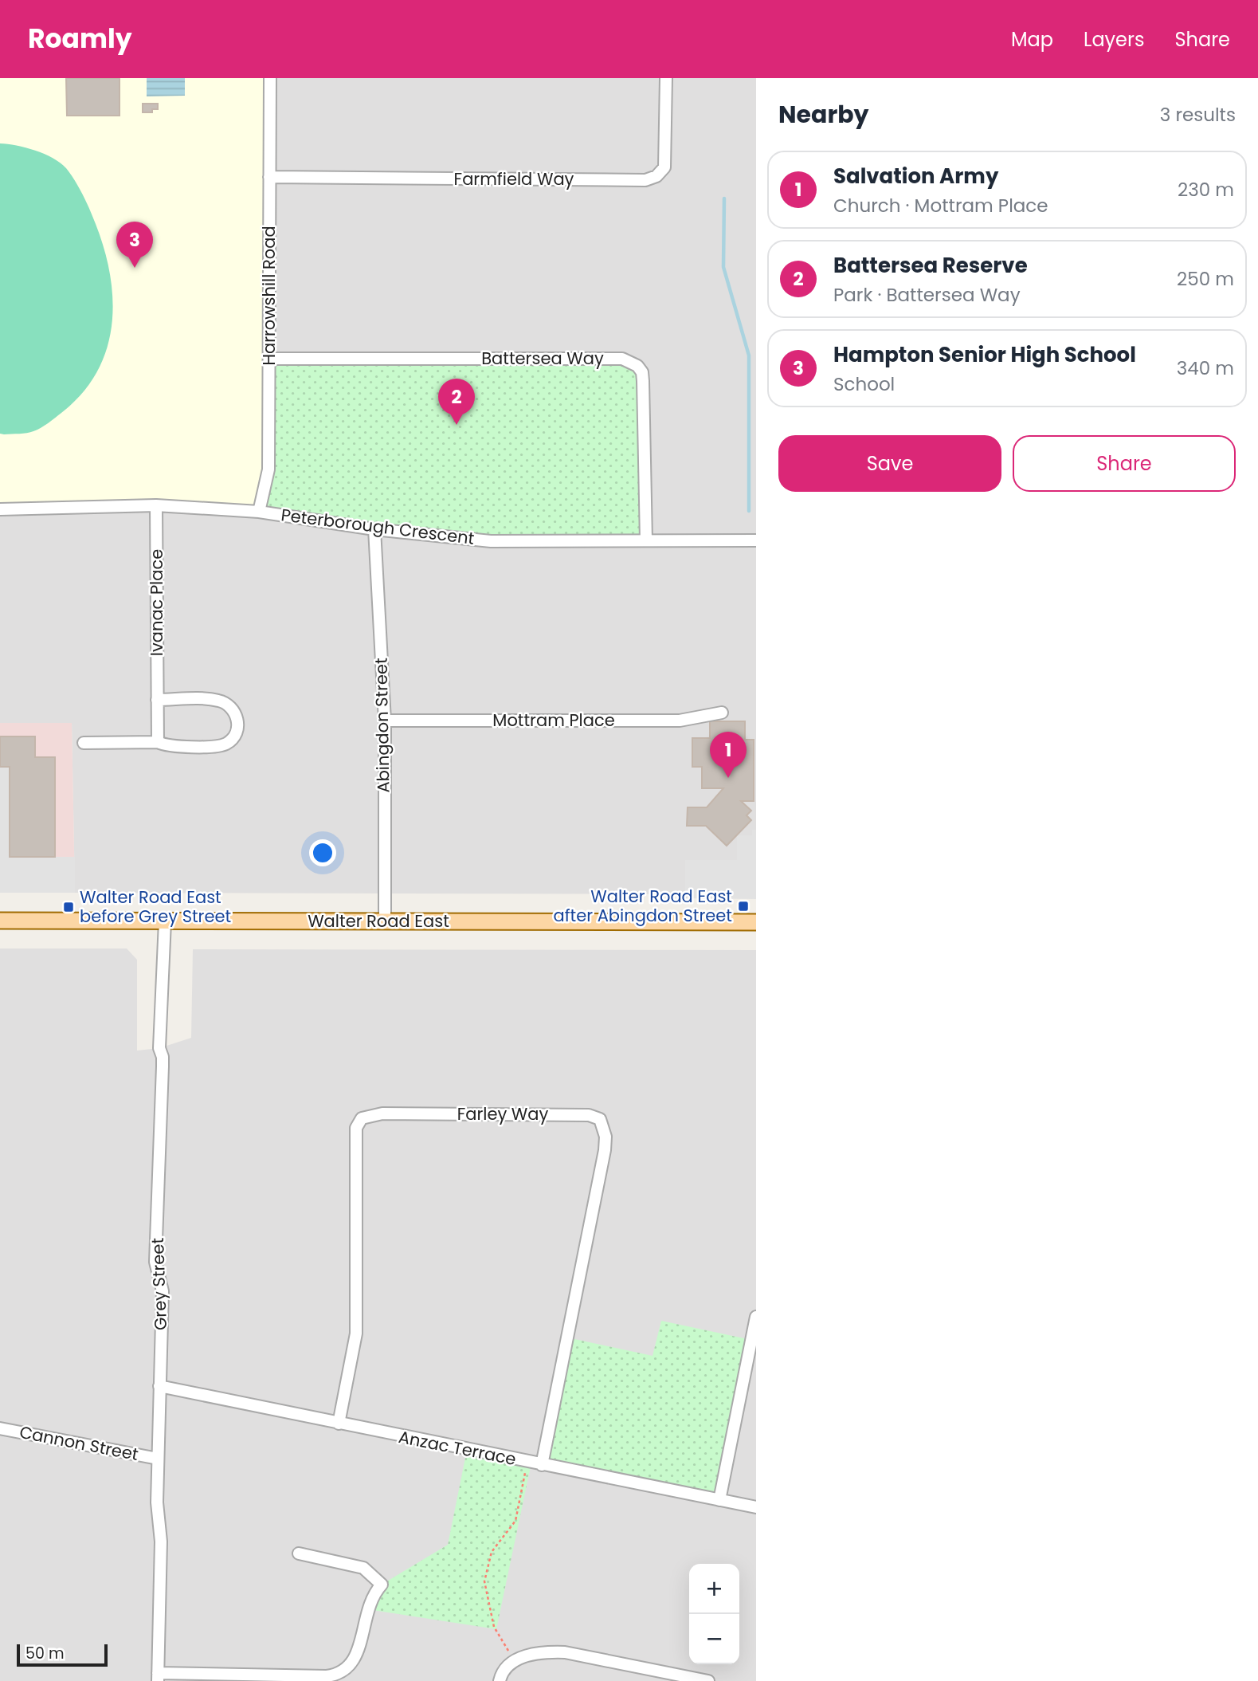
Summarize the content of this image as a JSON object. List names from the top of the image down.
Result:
{
  "streets": {
    "main road": ["Walter Road East"],
    "street": [
      "Farmfield Way",
      "Harrowshill Road",
      "Battersea Way",
      "Peterborough Crescent",
      "Ivanac Place",
      "Mottram Place",
      "Abingdon Street",
      "Farley Way",
      "Grey Street",
      "Cannon Street",
      "Anzac Terrace"
    ]
  },
  "crossings": [
    ["Farmfield Way", "Harrowshill Road"],
    ["Harrowshill Road", "Battersea Way"],
    ["Harrowshill Road", "Peterborough Crescent"],
    ["Battersea Way", "Peterborough Crescent"],
    ["Peterborough Crescent", "Ivanac Place"],
    ["Peterborough Crescent", "Abingdon Street"],
    ["Mottram Place", "Abingdon Street"],
    ["Abingdon Street", "Walter Road East"],
    ["Walter Road East", "Grey Street"],
    ["Farley Way", "Anzac Terrace"],
    ["Grey Street", "Cannon Street"],
    ["Grey Street", "Anzac Terrace"]
  ],
  "places": {
    "transit": ["Walter Road East after Abingdon Street", "Walter Road East before Grey Street"]
  },
  "scale_bar": "50 m",
  "page": {
    "header": "Roamly",
    "nav": ["Map", "Layers", "Share"],
    "heading": ["Nearby", "3 results"],
    "list": [
      {
        "mark": "1",
        "name": "Salvation Army",
        "note": "Church · Mottram Place",
        "value": "230 m"
      },
      {
        "mark": "2",
        "name": "Battersea Reserve",
        "note": "Park · Battersea Way",
        "value": "250 m"
      },
      {
        "mark": "3",
        "name": "Hampton Senior High School",
        "note": "School",
        "value": "340 m"
      }
    ],
    "pins": ["3", "2", "1"],
    "buttons": ["Save", "Share"],
    "map_buttons": ["+", "−"],
    "scale": "50 m"
  }
}
